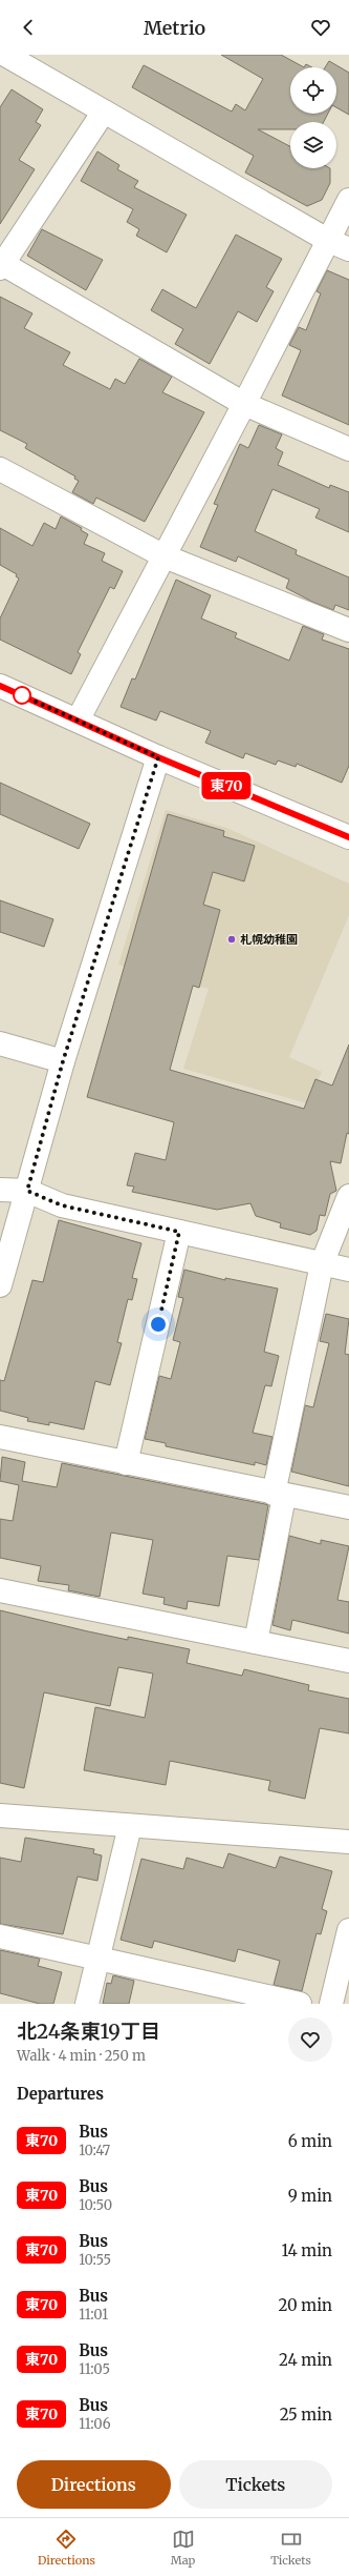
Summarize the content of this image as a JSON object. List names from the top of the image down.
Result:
{
  "places": ["札幌幼稚園"],
  "lines": ["bus line 東70"],
  "page": {
    "header": "Metrio",
    "on_map": "東70",
    "heading": [
      ["北24条東19丁目", "Walk · 4 min · 250 m"],
      "Departures"
    ],
    "list": [
      {
        "mark": "東70",
        "name": "Bus",
        "note": "10:47",
        "value": "6 min"
      },
      {
        "mark": "東70",
        "name": "Bus",
        "note": "10:50",
        "value": "9 min"
      },
      {
        "mark": "東70",
        "name": "Bus",
        "note": "10:55",
        "value": "14 min"
      },
      {
        "mark": "東70",
        "name": "Bus",
        "note": "11:01",
        "value": "20 min"
      },
      {
        "mark": "東70",
        "name": "Bus",
        "note": "11:05",
        "value": "24 min"
      },
      {
        "mark": "東70",
        "name": "Bus",
        "note": "11:06",
        "value": "25 min"
      }
    ],
    "buttons": ["Directions", "Tickets"],
    "tabs": ["Directions", "Map", "Tickets"]
  }
}
